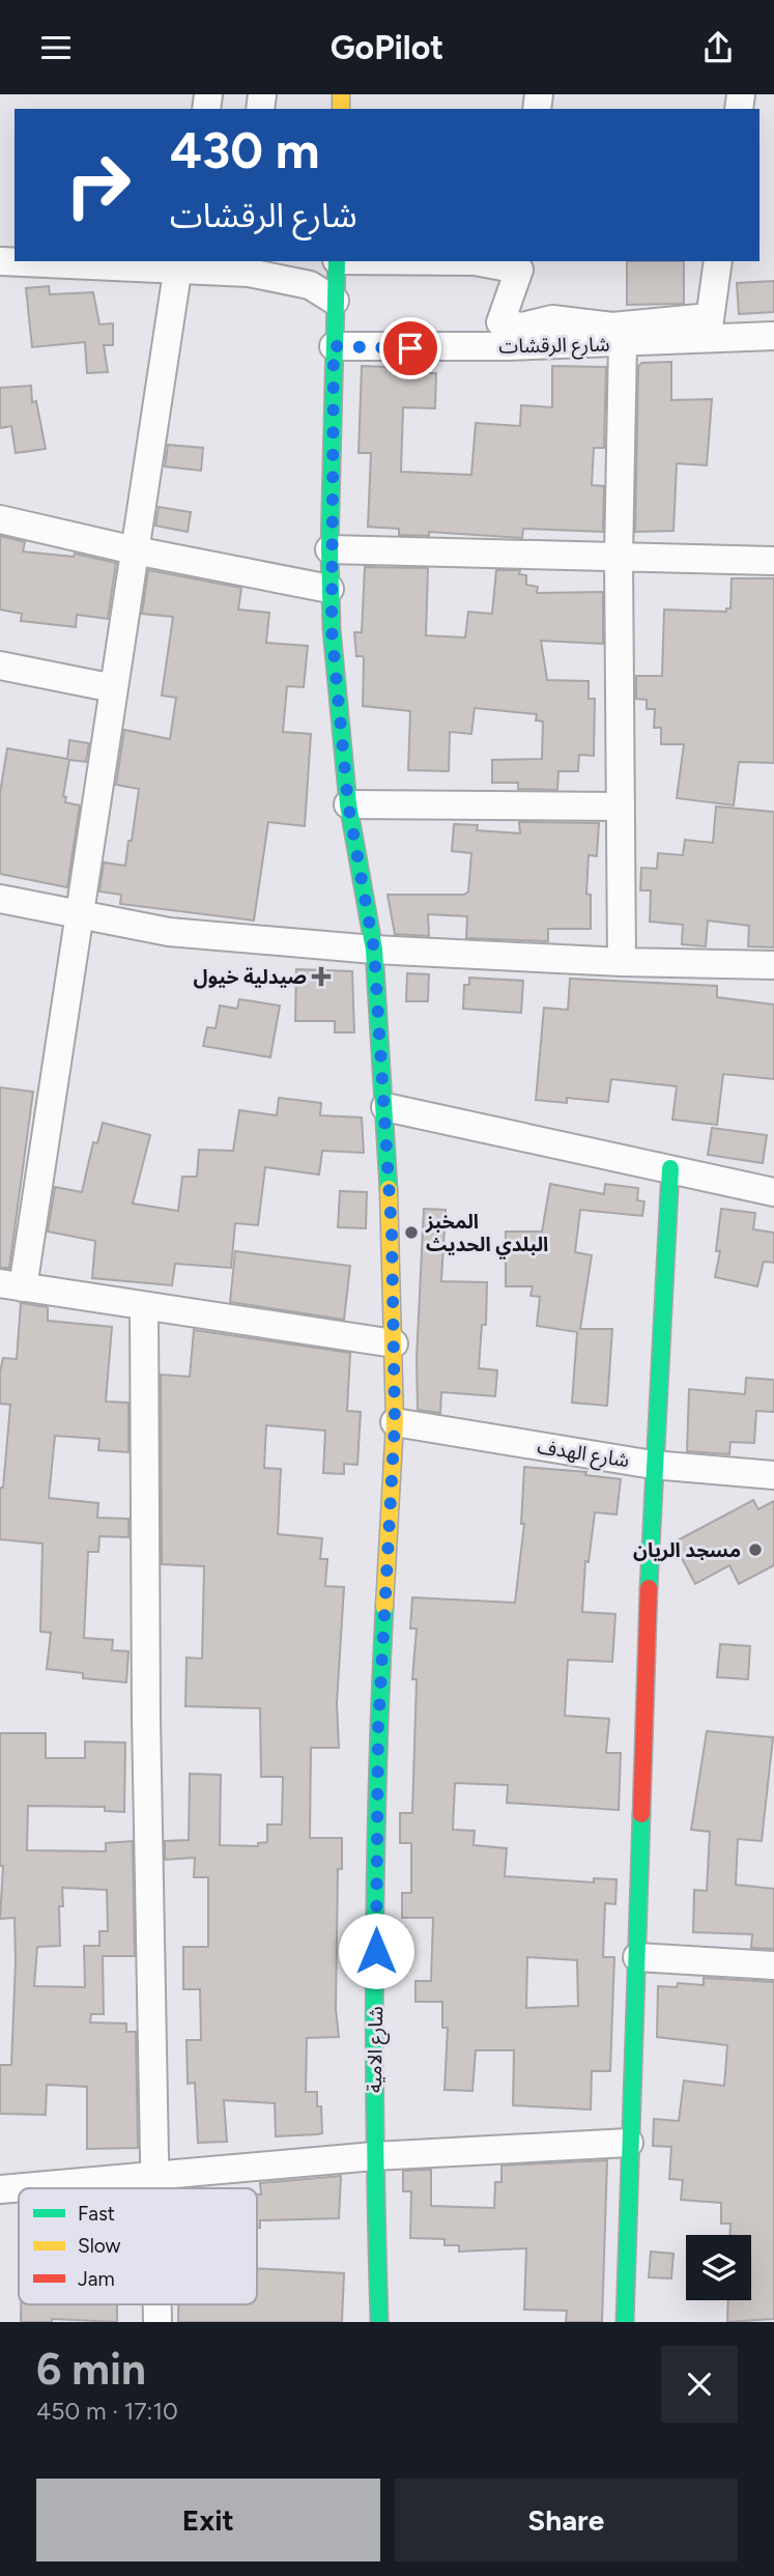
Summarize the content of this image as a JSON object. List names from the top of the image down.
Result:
{
  "streets": {
    "street": ["شارع الرقشات", "شارع الهدف", "شارع الامية"]
  },
  "crossings": [
    ["شارع الرقشات", "شارع الامية"],
    ["شارع الهدف", "شارع الامية"]
  ],
  "places": {
    "health": ["صيدلية خيول"],
    "other": ["المخبز البلدي الحديث", "مسجد الريان"]
  },
  "legend": ["Fast", "Slow", "Jam"],
  "page": {
    "header": "GoPilot",
    "turn": ["430 m", "شارع الرقشات"],
    "heading": ["6 min", "450 m · 17:10"],
    "buttons": ["Exit", "Share"]
  }
}
